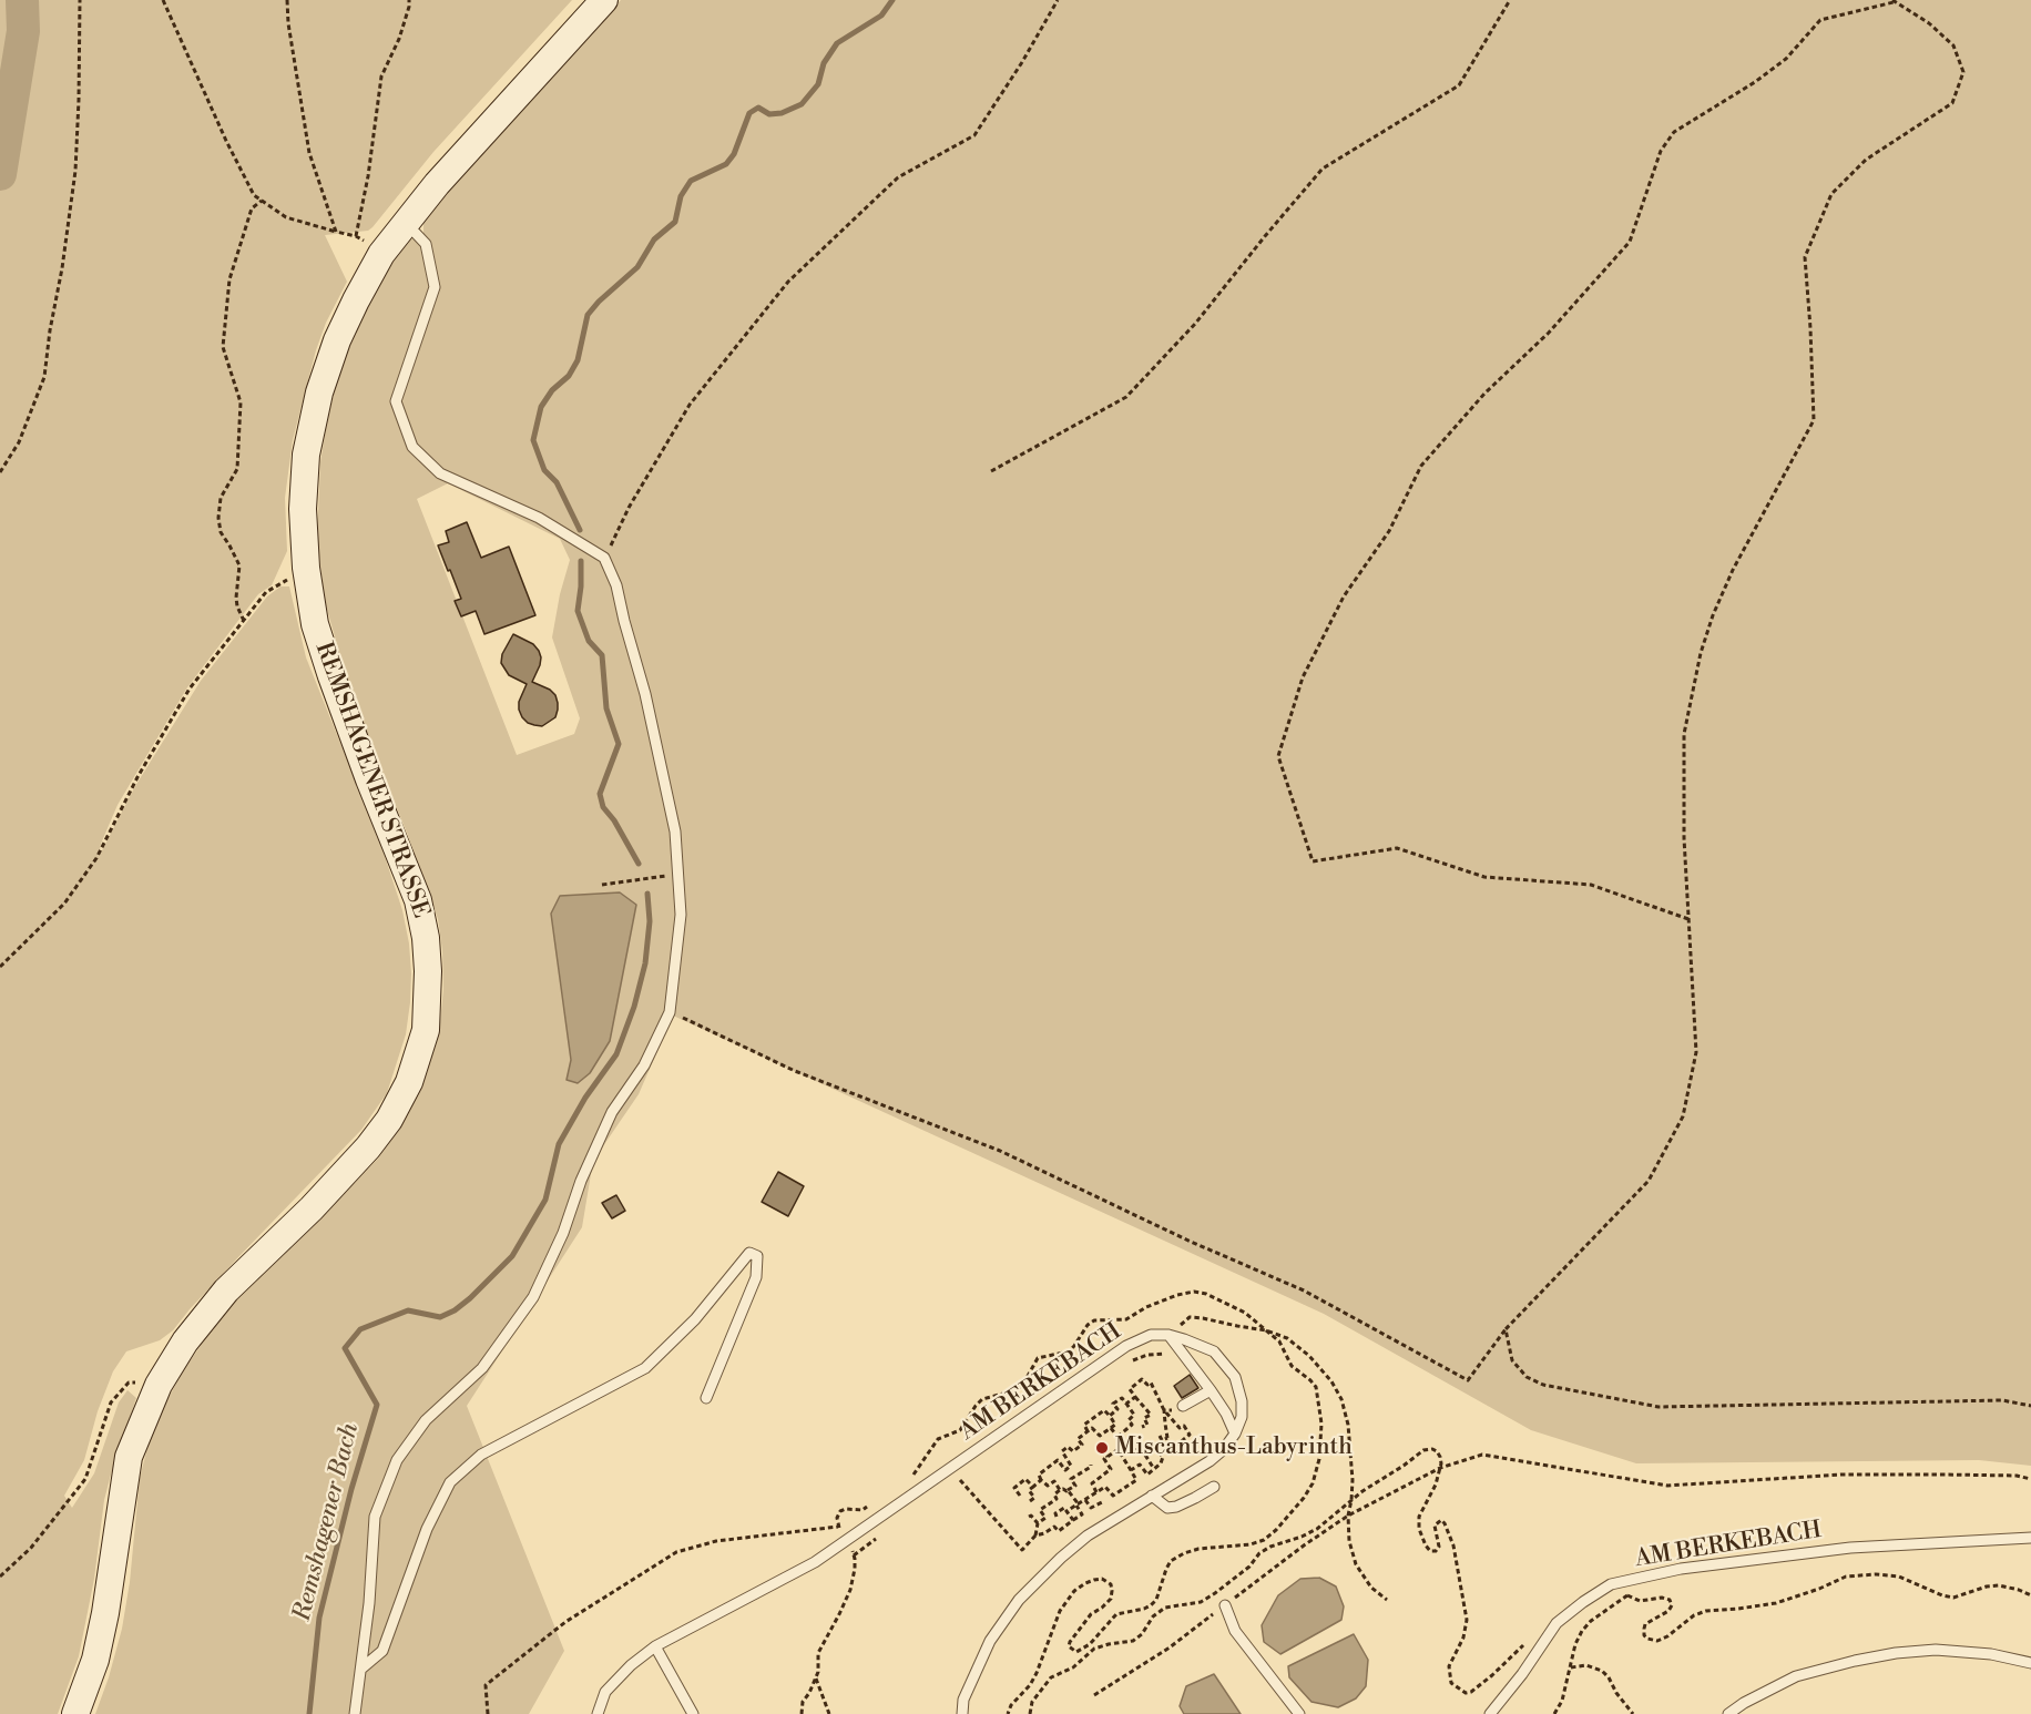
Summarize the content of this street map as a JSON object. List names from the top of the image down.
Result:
{
  "streets": {
    "main road": ["REMSHAGENER STRASSE"],
    "lane": ["AM BERKEBACH"]
  },
  "water": ["Remshagener Bach"],
  "places": ["Miscanthus-Labyrinth"]
}
